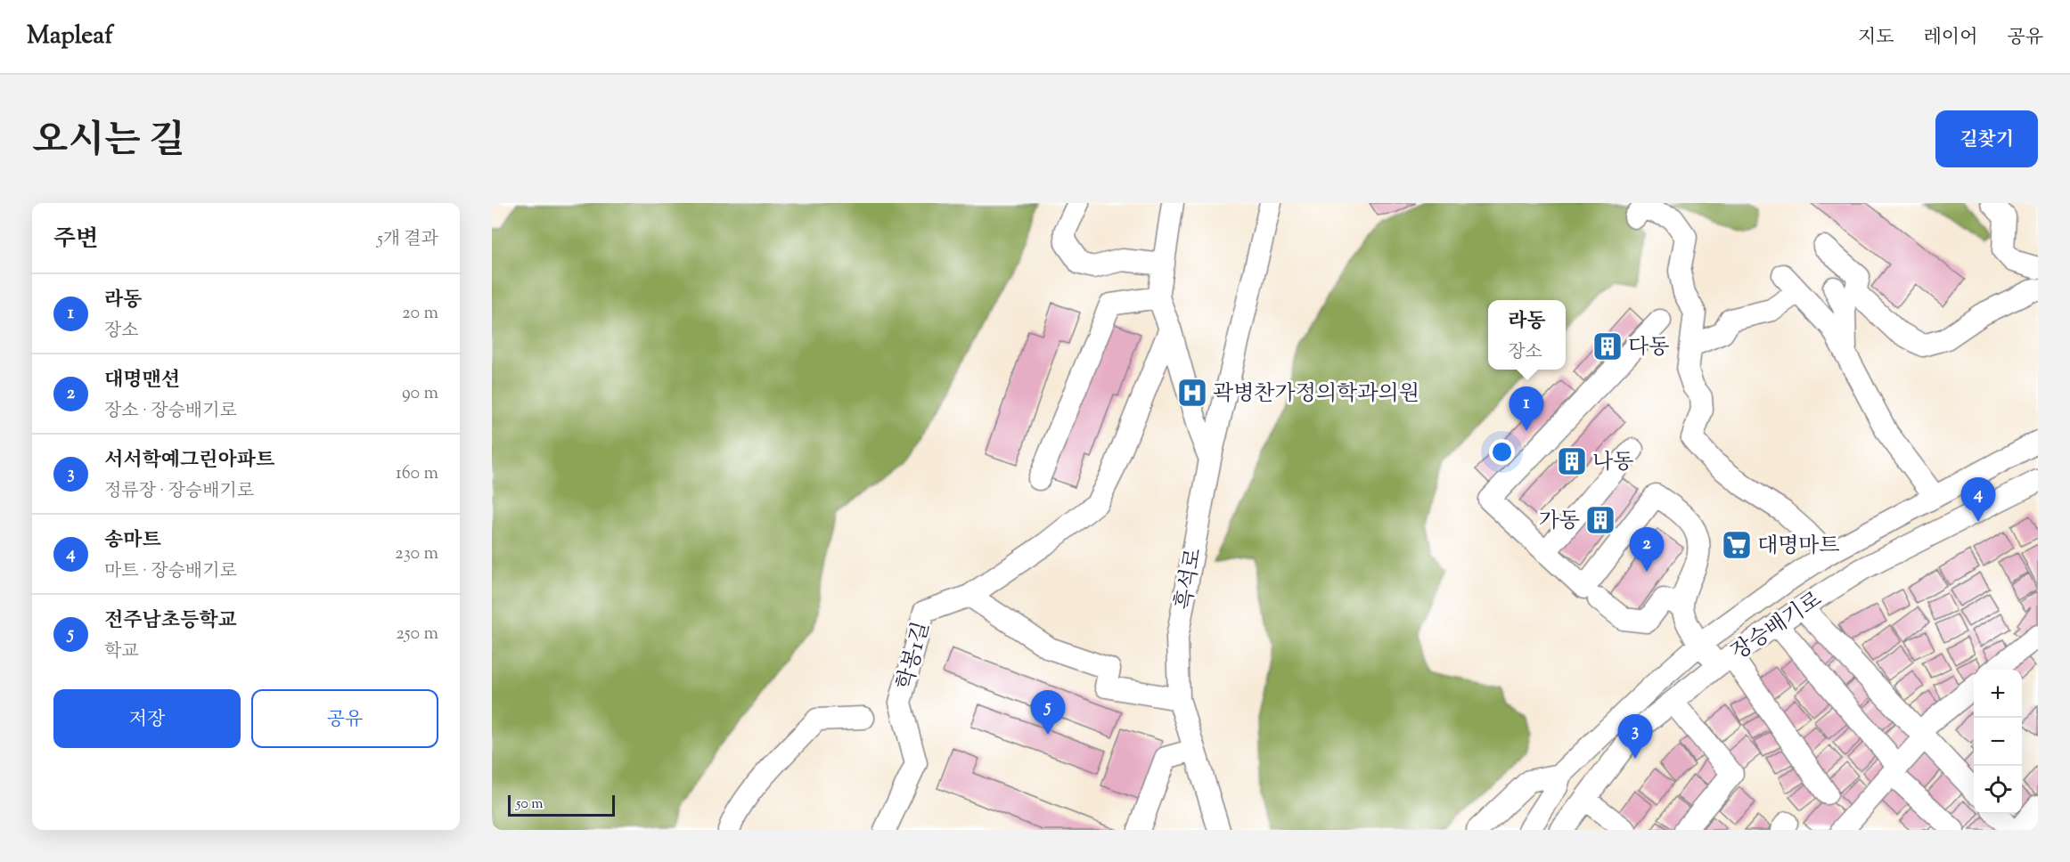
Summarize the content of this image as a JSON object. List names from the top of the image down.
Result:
{
  "streets": {
    "street": ["흑석로", "장승배기로", "학봉1길"]
  },
  "places": {
    "building": ["다동", "나동", "가동"],
    "hospital": ["곽병찬가정의학과의원"],
    "supermarket": ["대명마트"]
  },
  "scale_bar": "50 m",
  "page": {
    "header": "Mapleaf",
    "nav": ["지도", "레이어", "공유"],
    "title": "오시는 길",
    "buttons": [
      "길찾기",
      ["저장", "공유"]
    ],
    "heading": ["주변", "5개 결과"],
    "list": [
      {
        "mark": "1",
        "name": "라동",
        "note": "장소",
        "value": "20 m"
      },
      {
        "mark": "2",
        "name": "대명맨션",
        "note": "장소 · 장승배기로",
        "value": "90 m"
      },
      {
        "mark": "3",
        "name": "서서학예그린아파트",
        "note": "정류장 · 장승배기로",
        "value": "160 m"
      },
      {
        "mark": "4",
        "name": "송마트",
        "note": "마트 · 장승배기로",
        "value": "230 m"
      },
      {
        "mark": "5",
        "name": "전주남초등학교",
        "note": "학교",
        "value": "250 m"
      }
    ],
    "popup": ["라동", "장소"],
    "pins": [
      "1",
      "4",
      "2",
      "5",
      "3"
    ],
    "map_buttons": ["+", "−"],
    "scale": "50 m"
  }
}
